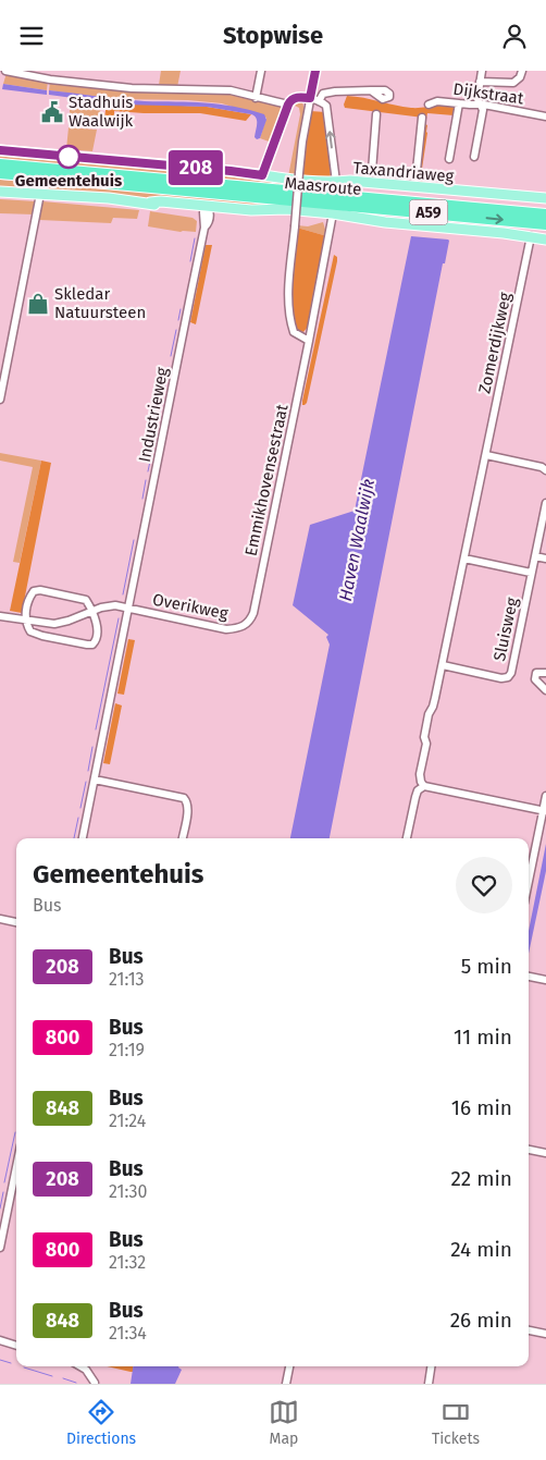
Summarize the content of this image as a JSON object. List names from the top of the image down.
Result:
{
  "streets": {
    "highway": ["Maasroute", "A59"],
    "main road": ["Taxandriaweg"],
    "street": [
      "Dijkstraat",
      "Zomerdijkweg",
      "Industrieweg",
      "Emmikhovensestraat",
      "Overikweg",
      "Sluisweg"
    ]
  },
  "crossings": [
    ["Industrieweg", "Overikweg"],
    ["Emmikhovensestraat", "Overikweg"]
  ],
  "water": ["Haven Waalwijk"],
  "places": {
    "public building": ["Stadhuis Waalwijk"],
    "other": ["Gemeentehuis"],
    "shop": ["Skledar Natuursteen"]
  },
  "lines": ["bus line 208"],
  "page": {
    "header": "Stopwise",
    "on_map": "208",
    "heading": ["Gemeentehuis", "Bus"],
    "list": [
      {
        "mark": "208",
        "name": "Bus",
        "note": "21:13",
        "value": "5 min"
      },
      {
        "mark": "800",
        "name": "Bus",
        "note": "21:19",
        "value": "11 min"
      },
      {
        "mark": "848",
        "name": "Bus",
        "note": "21:24",
        "value": "16 min"
      },
      {
        "mark": "208",
        "name": "Bus",
        "note": "21:30",
        "value": "22 min"
      },
      {
        "mark": "800",
        "name": "Bus",
        "note": "21:32",
        "value": "24 min"
      },
      {
        "mark": "848",
        "name": "Bus",
        "note": "21:34",
        "value": "26 min"
      }
    ],
    "tabs": ["Directions", "Map", "Tickets"]
  }
}
